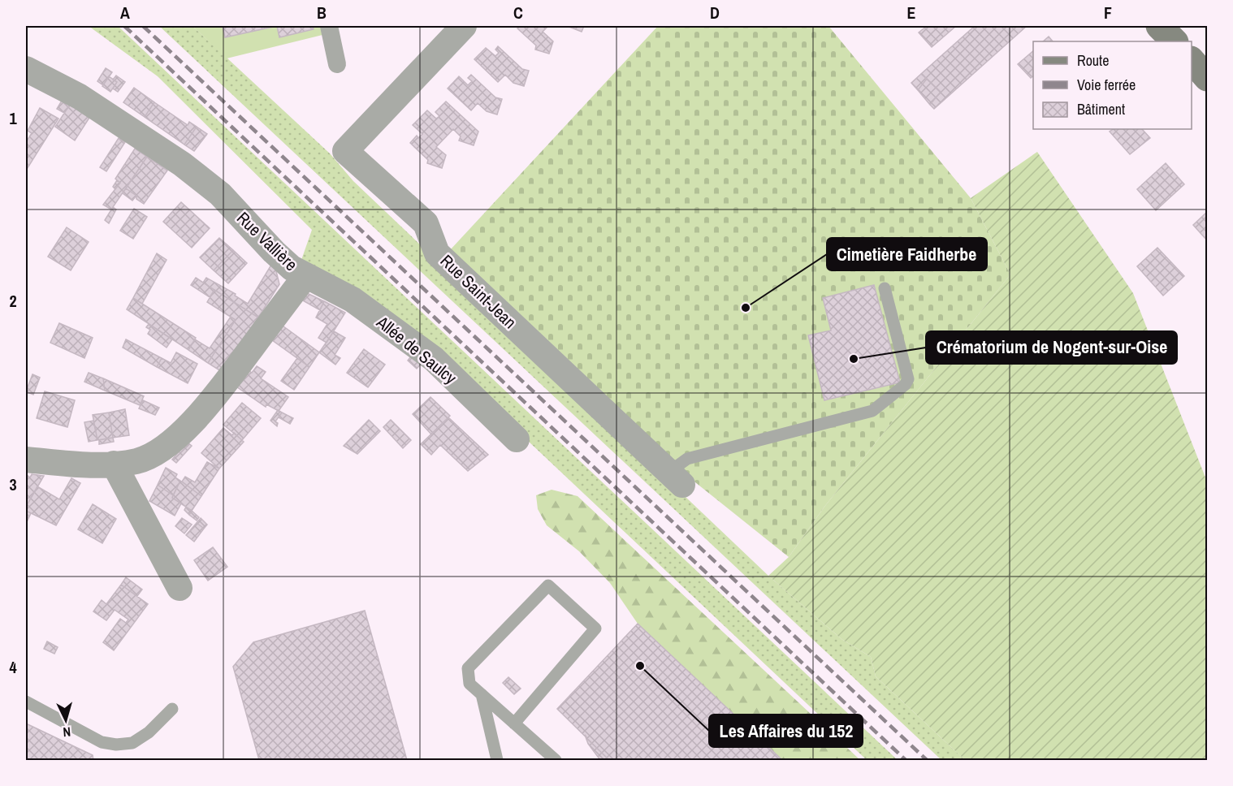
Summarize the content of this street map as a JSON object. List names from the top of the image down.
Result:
{
  "streets": {
    "street": ["Rue Vallière", "Rue Saint-Jean", "Allée de Saulcy"]
  },
  "crossings": [
    ["Rue Vallière", "Allée de Saulcy"]
  ],
  "places": ["Cimetière Faidherbe", "Crématorium de Nogent-sur-Oise", "Les Affaires du 152"],
  "legend": ["Route", "Voie ferrée", "Bâtiment"],
  "north": "bottom",
  "grid": {
    "columns": [
      "A",
      "B",
      "C",
      "D",
      "E",
      "F"
    ],
    "rows": [
      "1",
      "2",
      "3",
      "4"
    ]
  }
}
